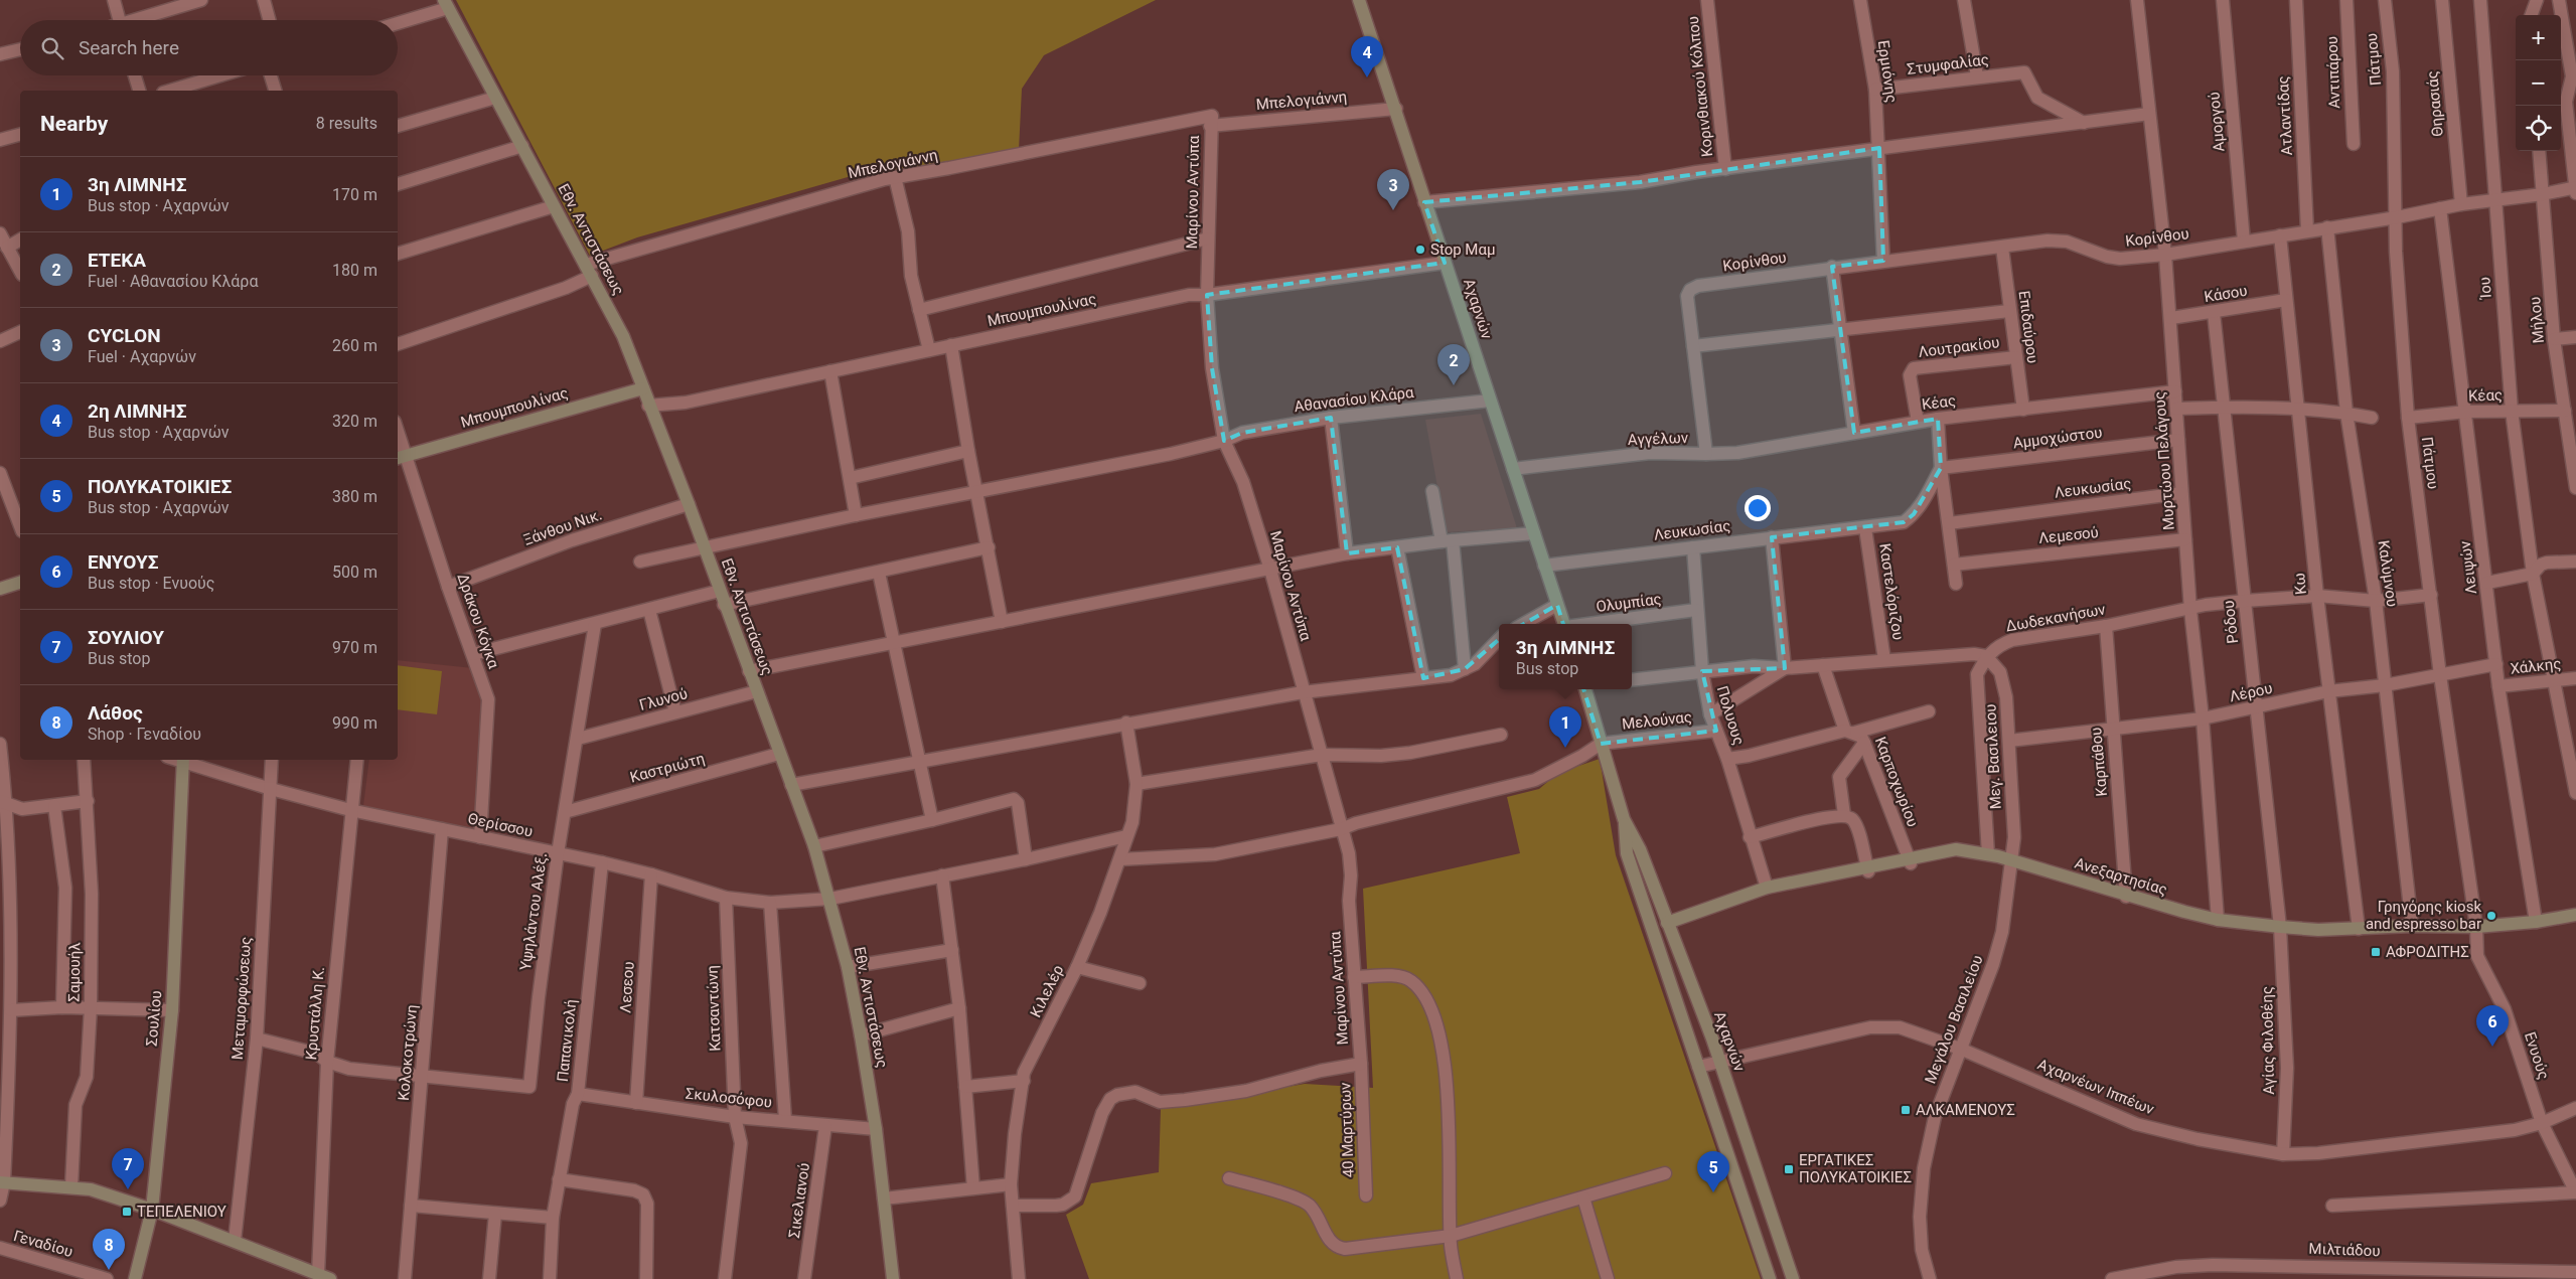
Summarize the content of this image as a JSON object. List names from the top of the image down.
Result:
{
  "streets": {
    "street": [
      "Πάτμου",
      "Στυμφαλίας",
      "Ερμιόνης",
      "Αντιπάρου",
      "Κορινθιακού Κόλπου",
      "Μπελογιάννη",
      "Θηρασιάς",
      "Ατλαντίδας",
      "Αμοργού",
      "Μαρίνου Αντύπα",
      "Κορίνθου",
      "Εθν. Αντιστάσεως",
      "Ίου",
      "Κάσου",
      "Αχαρνών",
      "Μπουμπουλίνας",
      "Μήλου",
      "Επιδαύρου",
      "Λουτρακίου",
      "Κέας",
      "Αθανασίου Κλάρα",
      "Αμμοχώστου",
      "Αγγέλων",
      "Μυρτώου Πελάγους",
      "Λευκωσίας",
      "Ξάνθου Νικ.",
      "Λεμεσού",
      "Λειψών",
      "Καλύμνου",
      "Κω",
      "Καστελόριζου",
      "Ολυμπίας",
      "Δωδεκανήσων",
      "Δράκου Κόγκα",
      "Ρόδου",
      "Χάλκης",
      "Λέρου",
      "Γλυνού",
      "Πολυους",
      "Μελούνας",
      "Μεγ. Βασιλειου",
      "Καρπάθου",
      "Καστριώτη",
      "Καρποχωρίου",
      "Θερίσσου",
      "Ανεξαρτησίας",
      "Υψηλάντου Αλέξ.",
      "Σαμουήλ",
      "Λεσεου",
      "Κιλελέρ",
      "Μεταμορφώσεως",
      "Κατσαντώνη",
      "Κρυστάλλη Κ.",
      "Σουλίου",
      "Μεγάλου Βασιλείου",
      "Παπανικολή",
      "Αγίας Φιλοθέης",
      "Κολοκοτρώνη",
      "Ενυούς",
      "Αχαρνέων Ιππέων",
      "Σκυλοσόφου",
      "40 Μαρτύρων",
      "Σικελιανού",
      "Γεναδίου",
      "Μιλτιάδου"
    ]
  },
  "crossings": [
    ["Πάτμου", "Κορίνθου"],
    ["Πάτμου", "Κέας"],
    ["Πάτμου", "Δωδεκανήσων"],
    ["Πάτμου", "Λέρου"],
    ["Πάτμου", "Ανεξαρτησίας"],
    ["Πάτμου", "Ενυούς"],
    ["Στυμφαλίας", "Ερμιόνης"],
    ["Ερμιόνης", "Κορίνθου"],
    ["Μπελογιάννη", "Μαρίνου Αντύπα"],
    ["Μπελογιάννη", "Εθν. Αντιστάσεως"],
    ["Μπελογιάννη", "Αχαρνών"],
    ["Θηρασιάς", "Κορίνθου"],
    ["Ατλαντίδας", "Κορίνθου"],
    ["Αμοργού", "Κορίνθου"],
    ["Μαρίνου Αντύπα", "Μπουμπουλίνας"],
    ["Μαρίνου Αντύπα", "Αθανασίου Κλάρα"],
    ["Μαρίνου Αντύπα", "40 Μαρτύρων"],
    ["Κορίνθου", "Ίου"],
    ["Κορίνθου", "Μήλου"],
    ["Κορίνθου", "Επιδαύρου"],
    ["Κορίνθου", "Αγγέλων"],
    ["Κορίνθου", "Μυρτώου Πελάγους"],
    ["Κορίνθου", "Λειψών"],
    ["Κορίνθου", "Καλύμνου"],
    ["Κορίνθου", "Κω"],
    ["Εθν. Αντιστάσεως", "Μπουμπουλίνας"],
    ["Εθν. Αντιστάσεως", "Αθανασίου Κλάρα"],
    ["Εθν. Αντιστάσεως", "Ξάνθου Νικ."],
    ["Εθν. Αντιστάσεως", "Γλυνού"],
    ["Εθν. Αντιστάσεως", "Καστριώτη"],
    ["Εθν. Αντιστάσεως", "Θερίσσου"],
    ["Εθν. Αντιστάσεως", "Σκυλοσόφου"],
    ["Ίου", "Κέας"],
    ["Ίου", "Χάλκης"],
    ["Κάσου", "Μυρτώου Πελάγους"],
    ["Κάσου", "Κω"],
    ["Κάσου", "Ρόδου"],
    ["Αχαρνών", "Μπουμπουλίνας"],
    ["Αχαρνών", "Αθανασίου Κλάρα"],
    ["Αχαρνών", "Αγγέλων"],
    ["Αχαρνών", "Λευκωσίας"],
    ["Αχαρνών", "Μελούνας"],
    ["Αχαρνών", "Ανεξαρτησίας"],
    ["Αχαρνών", "Αχαρνέων Ιππέων"],
    ["Μπουμπουλίνας", "Δράκου Κόγκα"],
    ["Μήλου", "Κέας"],
    ["Επιδαύρου", "Λουτρακίου"],
    ["Επιδαύρου", "Κέας"],
    ["Λουτρακίου", "Κέας"],
    ["Κέας", "Αγγέλων"],
    ["Κέας", "Μυρτώου Πελάγους"],
    ["Κέας", "Λειψών"],
    ["Αμμοχώστου", "Μυρτώου Πελάγους"],
    ["Αμμοχώστου", "Λευκωσίας"],
    ["Μυρτώου Πελάγους", "Λευκωσίας"],
    ["Μυρτώου Πελάγους", "Λεμεσού"],
    ["Μυρτώου Πελάγους", "Δωδεκανήσων"],
    ["Μυρτώου Πελάγους", "Λέρου"],
    ["Μυρτώου Πελάγους", "Ανεξαρτησίας"],
    ["Λευκωσίας", "Καστελόριζου"],
    ["Λευκωσίας", "Πολυους"],
    ["Ξάνθου Νικ.", "Δράκου Κόγκα"],
    ["Λειψών", "Χάλκης"],
    ["Λειψών", "Λέρου"],
    ["Λειψών", "Ανεξαρτησίας"],
    ["Καλύμνου", "Δωδεκανήσων"],
    ["Καλύμνου", "Λέρου"],
    ["Καλύμνου", "Ανεξαρτησίας"],
    ["Κω", "Δωδεκανήσων"],
    ["Κω", "Λέρου"],
    ["Κω", "Ανεξαρτησίας"],
    ["Ολυμπίας", "Πολυους"],
    ["Δωδεκανήσων", "Ρόδου"],
    ["Δωδεκανήσων", "Μεγ. Βασιλειου"],
    ["Δωδεκανήσων", "Καρπάθου"],
    ["Δράκου Κόγκα", "Θερίσσου"],
    ["Ρόδου", "Λέρου"],
    ["Ρόδου", "Ανεξαρτησίας"],
    ["Ρόδου", "Αγίας Φιλοθέης"],
    ["Λέρου", "Μεγ. Βασιλειου"],
    ["Λέρου", "Καρπάθου"],
    ["Γλυνού", "Υψηλάντου Αλέξ."],
    ["Πολυους", "Μελούνας"],
    ["Πολυους", "Ανεξαρτησίας"],
    ["Μεγ. Βασιλειου", "Ανεξαρτησίας"],
    ["Μεγ. Βασιλειου", "Μεγάλου Βασιλείου"],
    ["Καρπάθου", "Ανεξαρτησίας"],
    ["Καστριώτη", "Υψηλάντου Αλέξ."],
    ["Καρποχωρίου", "Ανεξαρτησίας"],
    ["Θερίσσου", "Υψηλάντου Αλέξ."],
    ["Θερίσσου", "Λεσεου"],
    ["Θερίσσου", "Κιλελέρ"],
    ["Θερίσσου", "Μεταμορφώσεως"],
    ["Θερίσσου", "Κατσαντώνη"],
    ["Θερίσσου", "Κρυστάλλη Κ."],
    ["Θερίσσου", "Σουλίου"],
    ["Θερίσσου", "Παπανικολή"],
    ["Θερίσσου", "Κολοκοτρώνη"],
    ["Ανεξαρτησίας", "Μεγάλου Βασιλείου"],
    ["Ανεξαρτησίας", "Αγίας Φιλοθέης"],
    ["Ανεξαρτησίας", "Ενυούς"],
    ["Υψηλάντου Αλέξ.", "Κολοκοτρώνη"],
    ["Λεσεου", "Σκυλοσόφου"],
    ["Κατσαντώνη", "Σκυλοσόφου"],
    ["Μεγάλου Βασιλείου", "Αχαρνέων Ιππέων"],
    ["Παπανικολή", "Σκυλοσόφου"],
    ["Αγίας Φιλοθέης", "Αχαρνέων Ιππέων"],
    ["Ενυούς", "Αχαρνέων Ιππέων"],
    ["Σκυλοσόφου", "Σικελιανού"]
  ],
  "places": {
    "other": ["Stop Μαμ", "Γρηγόρης kiosk and espresso bar"],
    "transit": [
      "ΑΦΡΟΔΙΤΗΣ",
      "ΑΛΚΑΜΕΝΟΥΣ",
      "ΕΡΓΑΤΙΚΕΣ ΠΟΛΥΚΑΤΟΙΚΙΕΣ",
      "ΤΕΠΕΛΕΝΙΟΥ"
    ]
  },
  "page": {
    "map_buttons": ["+", "−"],
    "search": "Search here",
    "pins": [
      "4",
      "3",
      "2",
      "1",
      "6",
      "7",
      "5",
      "8"
    ],
    "heading": ["Nearby", "8 results"],
    "list": [
      {
        "mark": "1",
        "name": "3η ΛΙΜΝΗΣ",
        "note": "Bus stop · Αχαρνών",
        "value": "170 m"
      },
      {
        "mark": "2",
        "name": "ΕΤΕΚΑ",
        "note": "Fuel · Αθανασίου Κλάρα",
        "value": "180 m"
      },
      {
        "mark": "3",
        "name": "CYCLON",
        "note": "Fuel · Αχαρνών",
        "value": "260 m"
      },
      {
        "mark": "4",
        "name": "2η ΛΙΜΝΗΣ",
        "note": "Bus stop · Αχαρνών",
        "value": "320 m"
      },
      {
        "mark": "5",
        "name": "ΠΟΛΥΚΑΤΟΙΚΙΕΣ",
        "note": "Bus stop · Αχαρνών",
        "value": "380 m"
      },
      {
        "mark": "6",
        "name": "ΕΝΥΟΥΣ",
        "note": "Bus stop · Ενυούς",
        "value": "500 m"
      },
      {
        "mark": "7",
        "name": "ΣΟΥΛΙΟΥ",
        "note": "Bus stop",
        "value": "970 m"
      },
      {
        "mark": "8",
        "name": "Λάθος",
        "note": "Shop · Γεναδίου",
        "value": "990 m"
      }
    ],
    "popup": ["3η ΛΙΜΝΗΣ", "Bus stop"]
  }
}
